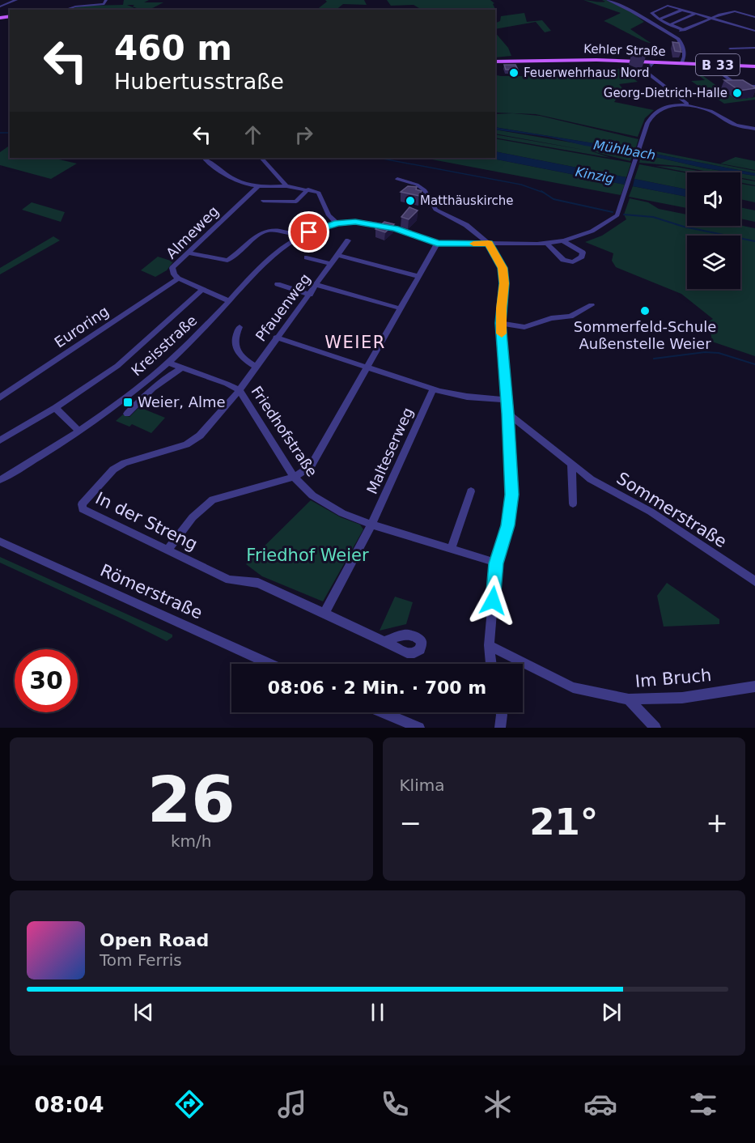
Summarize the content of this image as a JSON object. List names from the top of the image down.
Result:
{
  "streets": {
    "main road": ["Kehler Straße", "B 33"],
    "street": [
      "Almeweg",
      "Pfauenweg",
      "Euroring",
      "Kreisstraße",
      "Friedhofstraße",
      "Malteserweg",
      "Sommerstraße",
      "In der Streng",
      "Römerstraße",
      "Im Bruch"
    ]
  },
  "crossings": [
    ["Almeweg", "Euroring"],
    ["Almeweg", "Kreisstraße"],
    ["Pfauenweg", "Friedhofstraße"],
    ["Pfauenweg", "In der Streng"],
    ["Kreisstraße", "Friedhofstraße"],
    ["Friedhofstraße", "Malteserweg"],
    ["Friedhofstraße", "In der Streng"],
    ["Malteserweg", "In der Streng"]
  ],
  "districts": ["WEIER"],
  "water": ["Mühlbach", "Kinzig"],
  "parks": ["Friedhof Weier"],
  "places": {
    "other": [
      "Feuerwehrhaus Nord",
      "Georg-Dietrich-Halle",
      "Matthäuskirche",
      "Sommerfeld-Schule Außenstelle Weier"
    ],
    "transit": ["Weier, Alme"]
  },
  "page": {
    "turn": ["460 m", "Hubertusstraße"],
    "limit": "30",
    "trip": "08:06 · 2 Min. · 700 m",
    "tile": [
      ["26", "km/h"],
      "Klima"
    ],
    "heat": ["−", "21°", "+"],
    "song": ["Open Road", "Tom Ferris"],
    "tabs": "08:04"
  }
}
